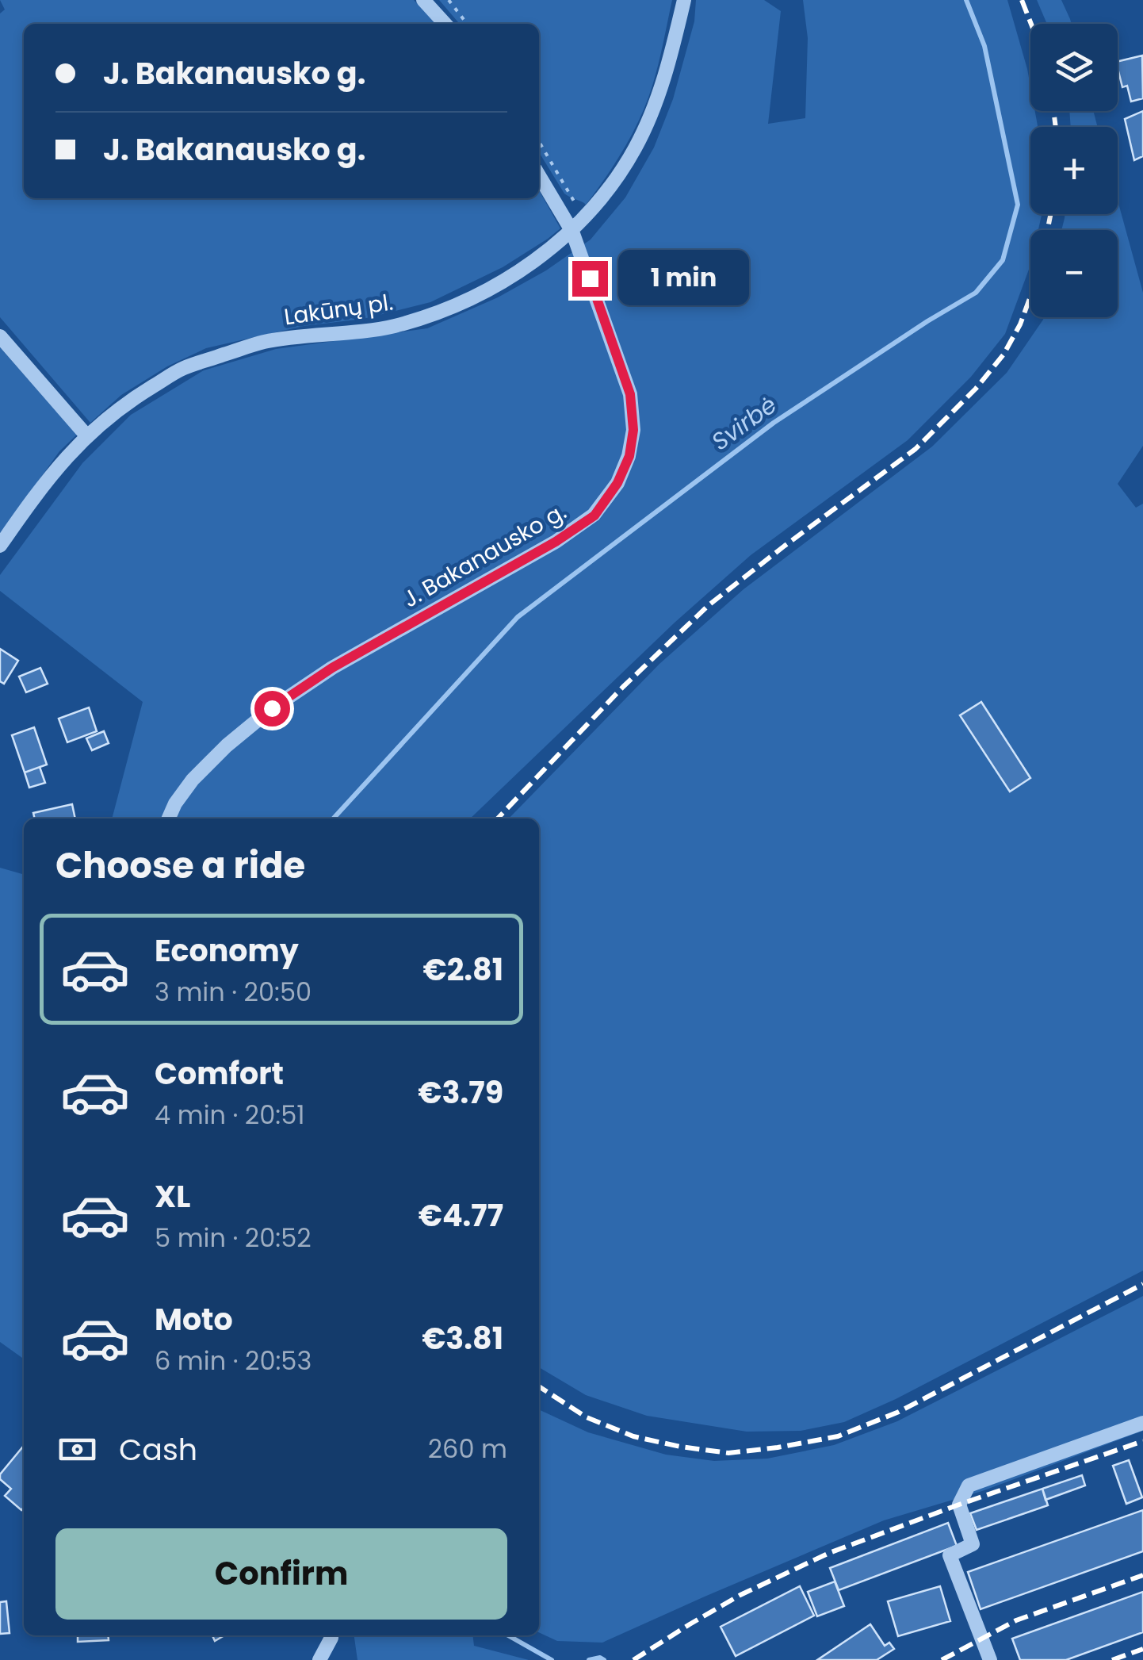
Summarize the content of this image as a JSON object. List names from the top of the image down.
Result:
{
  "streets": {
    "street": ["Lakūnų pl.", "J. Bakanausko g."]
  },
  "crossings": [
    ["Lakūnų pl.", "J. Bakanausko g."]
  ],
  "water": ["Svirbė"],
  "page": {
    "map_buttons": ["+", "−"],
    "banner": ["J. Bakanausko g.", "J. Bakanausko g."],
    "bubble": "1 min",
    "heading": "Choose a ride",
    "list": [
      {
        "name": "Economy",
        "note": "3 min · 20:50",
        "value": "€2.81"
      },
      {
        "name": "Comfort",
        "note": "4 min · 20:51",
        "value": "€3.79"
      },
      {
        "name": "XL",
        "note": "5 min · 20:52",
        "value": "€4.77"
      },
      {
        "name": "Moto",
        "note": "6 min · 20:53",
        "value": "€3.81"
      }
    ],
    "pay": ["Cash", "260 m"],
    "buttons": "Confirm"
  }
}
